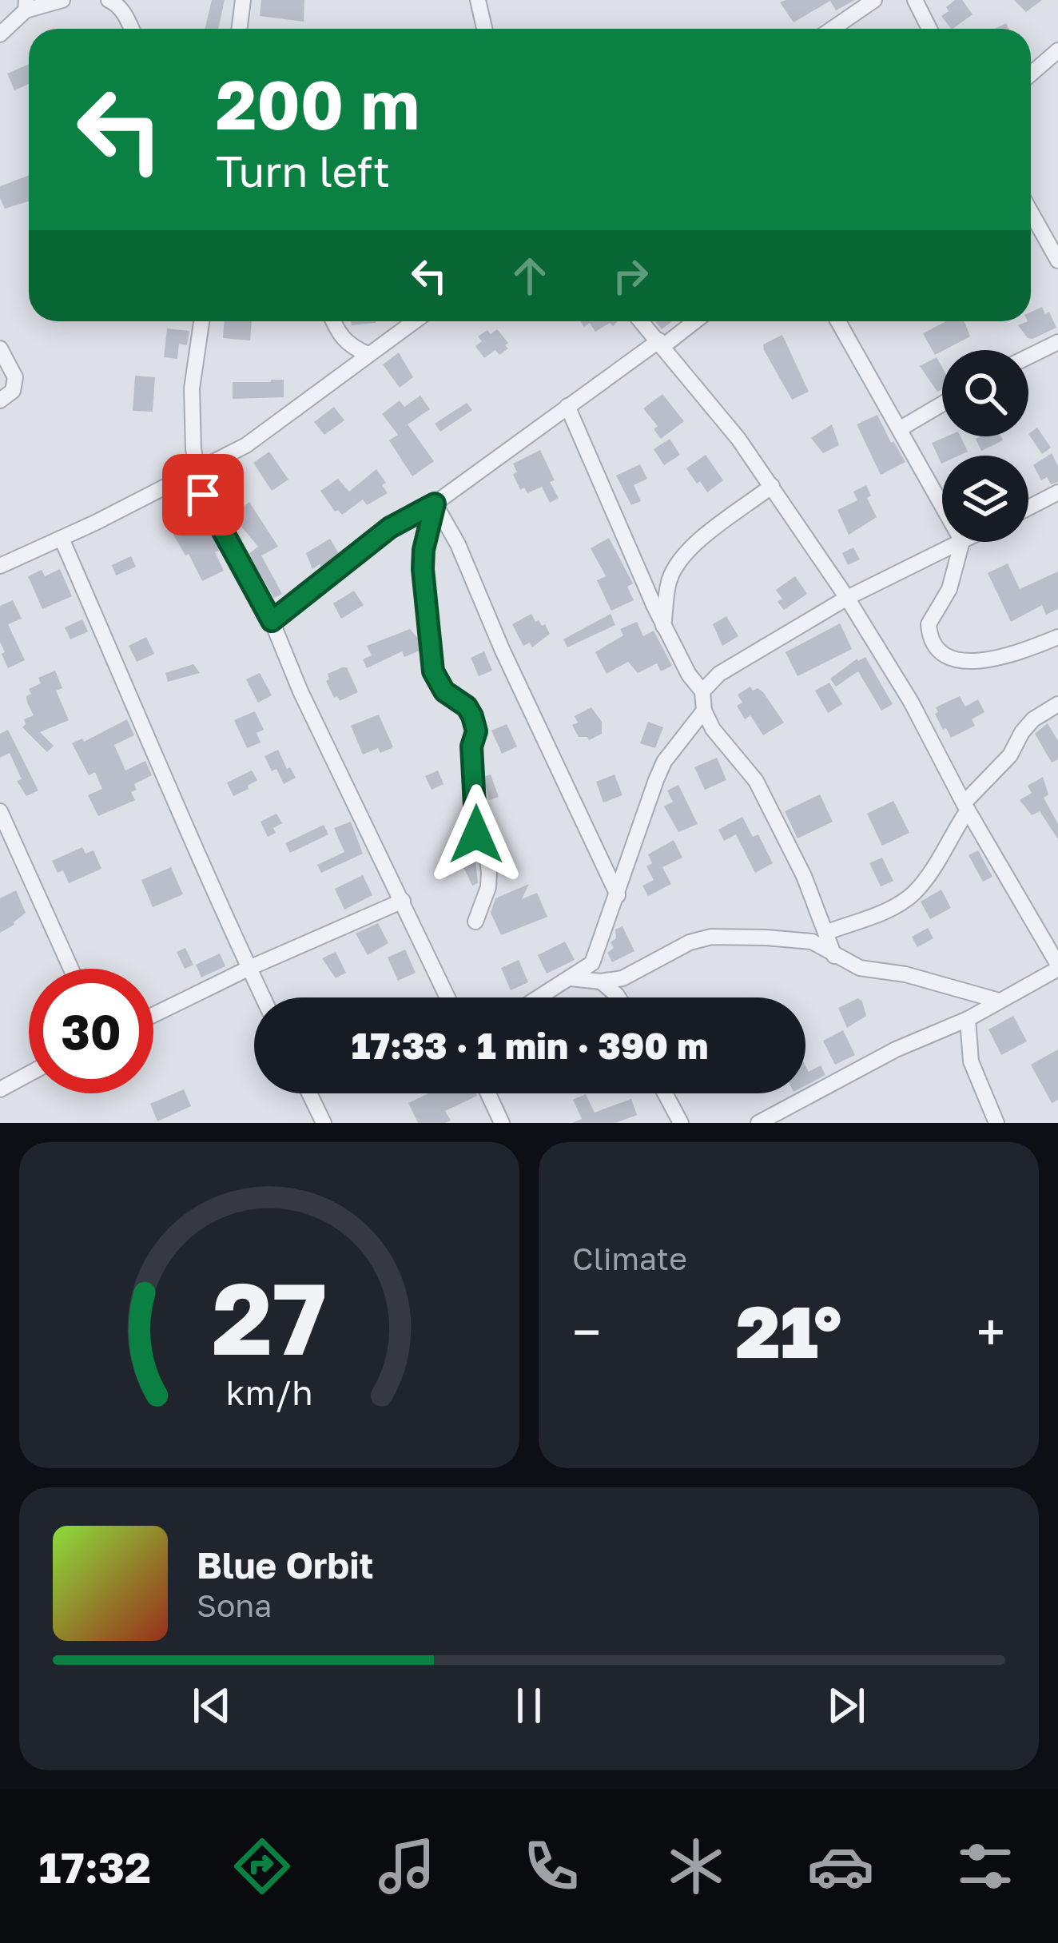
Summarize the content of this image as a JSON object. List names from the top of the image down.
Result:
{
  "page": {
    "turn": ["200 m", "Turn left"],
    "limit": "30",
    "trip": "17:33 · 1 min · 390 m",
    "tile": "Climate",
    "heat": ["−", "21°", "+"],
    "song": ["Blue Orbit", "Sona"],
    "tabs": "17:32",
    "gauge": ["27", "km/h"]
  }
}
